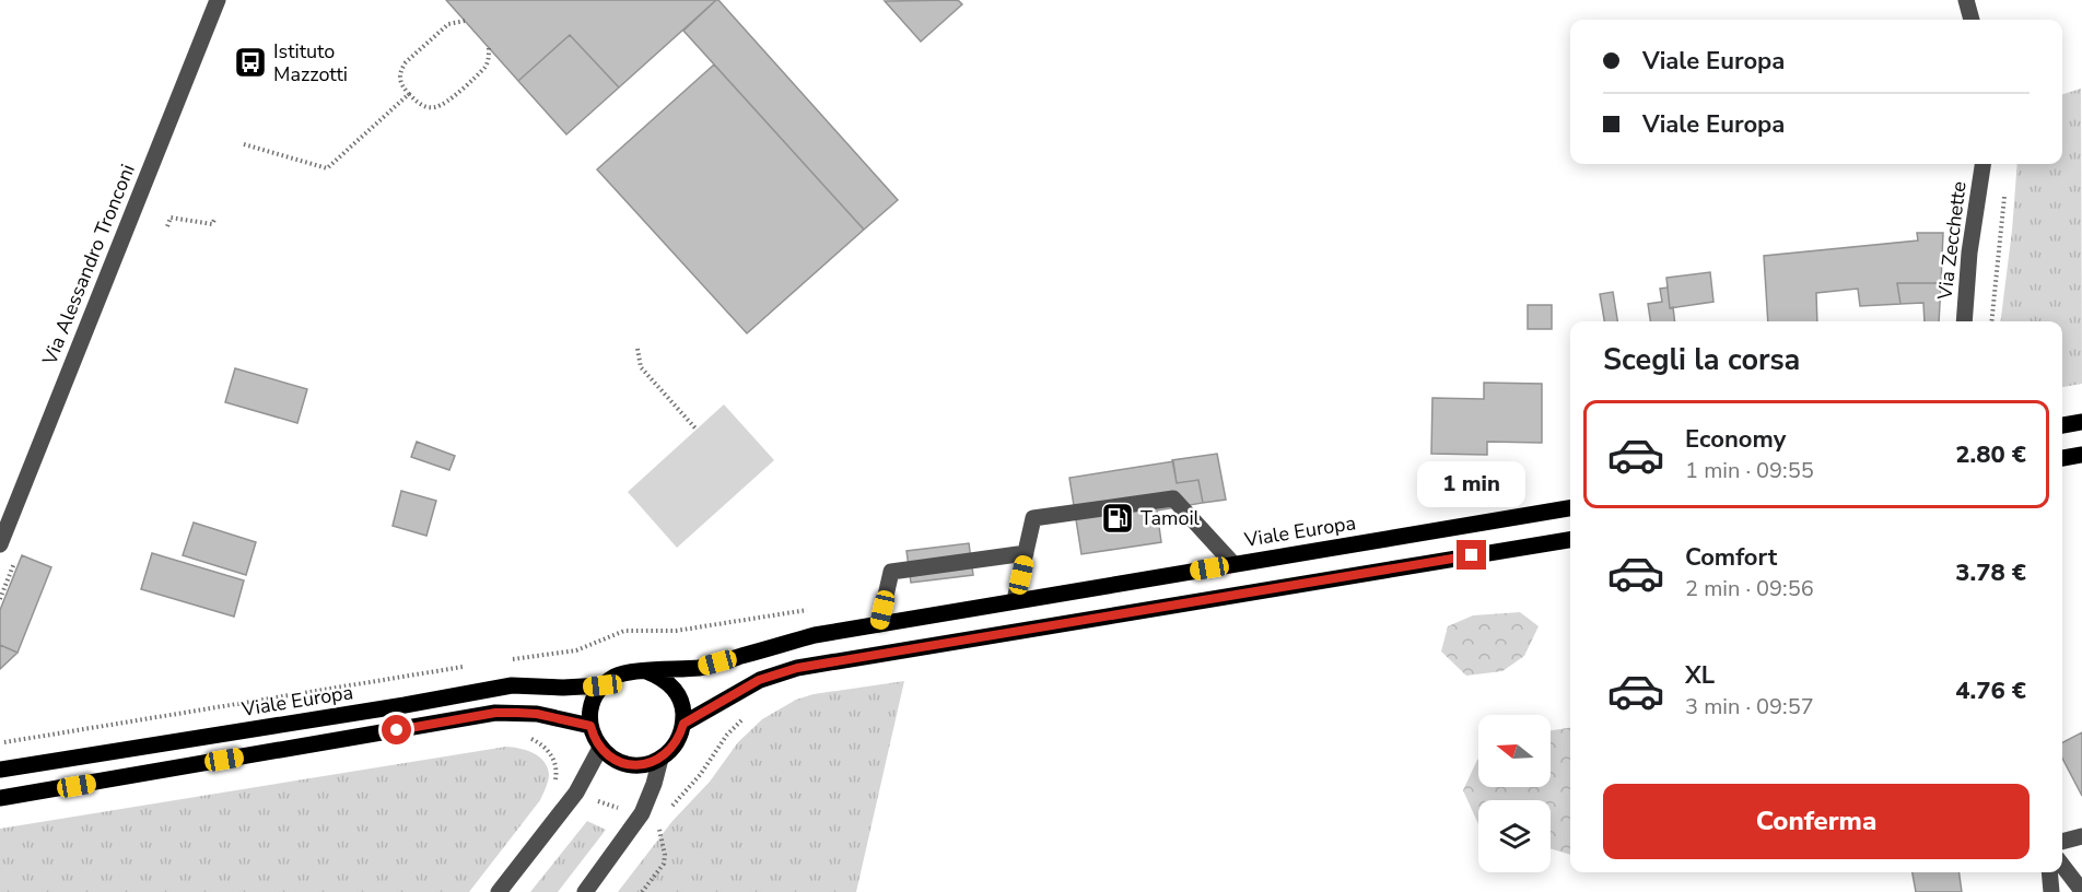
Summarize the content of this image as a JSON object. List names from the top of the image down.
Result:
{
  "streets": {
    "main road": ["Viale Europa"],
    "street": ["Via Zecchette", "Via Alessandro Tronconi"]
  },
  "places": {
    "bus stop": ["Istituto Mazzotti"],
    "fuel station": ["Tamoil"]
  },
  "north": "left",
  "page": {
    "banner": ["Viale Europa", "Viale Europa"],
    "heading": "Scegli la corsa",
    "list": [
      {
        "name": "Economy",
        "note": "1 min · 09:55",
        "value": "2.80 €"
      },
      {
        "name": "Comfort",
        "note": "2 min · 09:56",
        "value": "3.78 €"
      },
      {
        "name": "XL",
        "note": "3 min · 09:57",
        "value": "4.76 €"
      }
    ],
    "bubble": "1 min",
    "buttons": "Conferma"
  }
}
